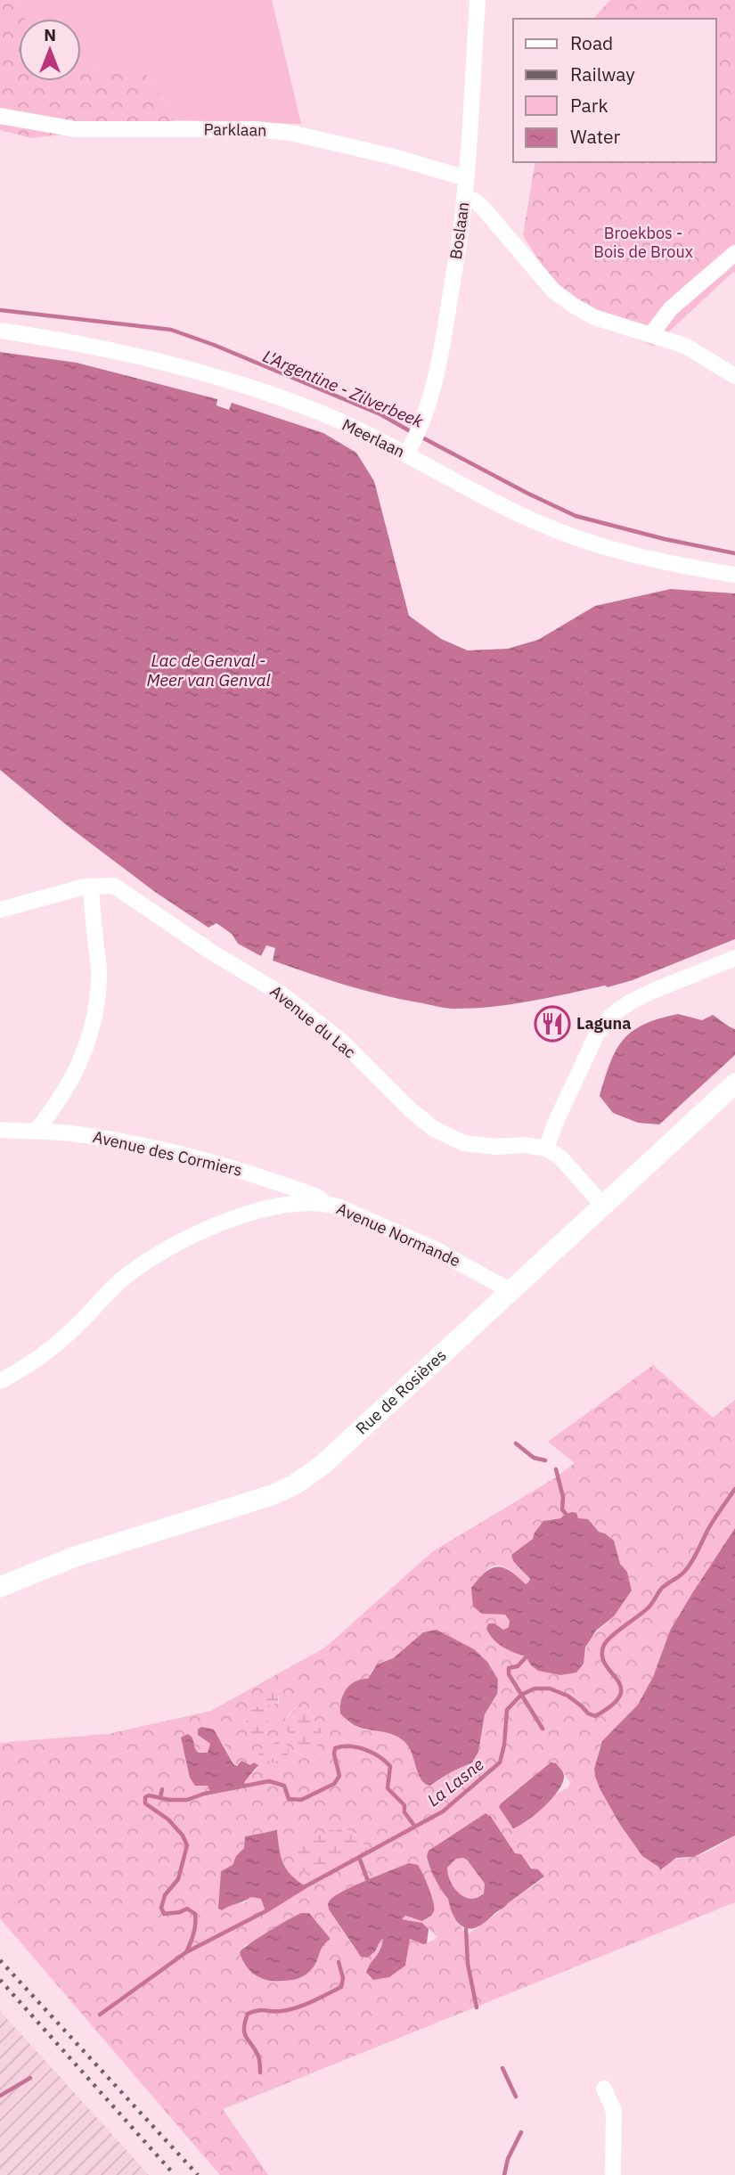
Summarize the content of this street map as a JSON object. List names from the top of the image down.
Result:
{
  "streets": {
    "street": [
      "Parklaan",
      "Boslaan",
      "Meerlaan",
      "Avenue du Lac",
      "Avenue des Cormiers",
      "Avenue Normande",
      "Rue de Rosières"
    ]
  },
  "crossings": [
    ["Parklaan", "Boslaan"],
    ["Boslaan", "Meerlaan"],
    ["Avenue des Cormiers", "Avenue Normande"],
    ["Avenue Normande", "Rue de Rosières"]
  ],
  "water": ["L'Argentine - Zilverbeek", "Lac de Genval - Meer van Genval", "La Lasne"],
  "parks": ["Broekbos - Bois de Broux"],
  "places": {
    "restaurant": ["Laguna"]
  },
  "legend": [
    "Road",
    "Railway",
    "Park",
    "Water"
  ],
  "north": "top"
}
